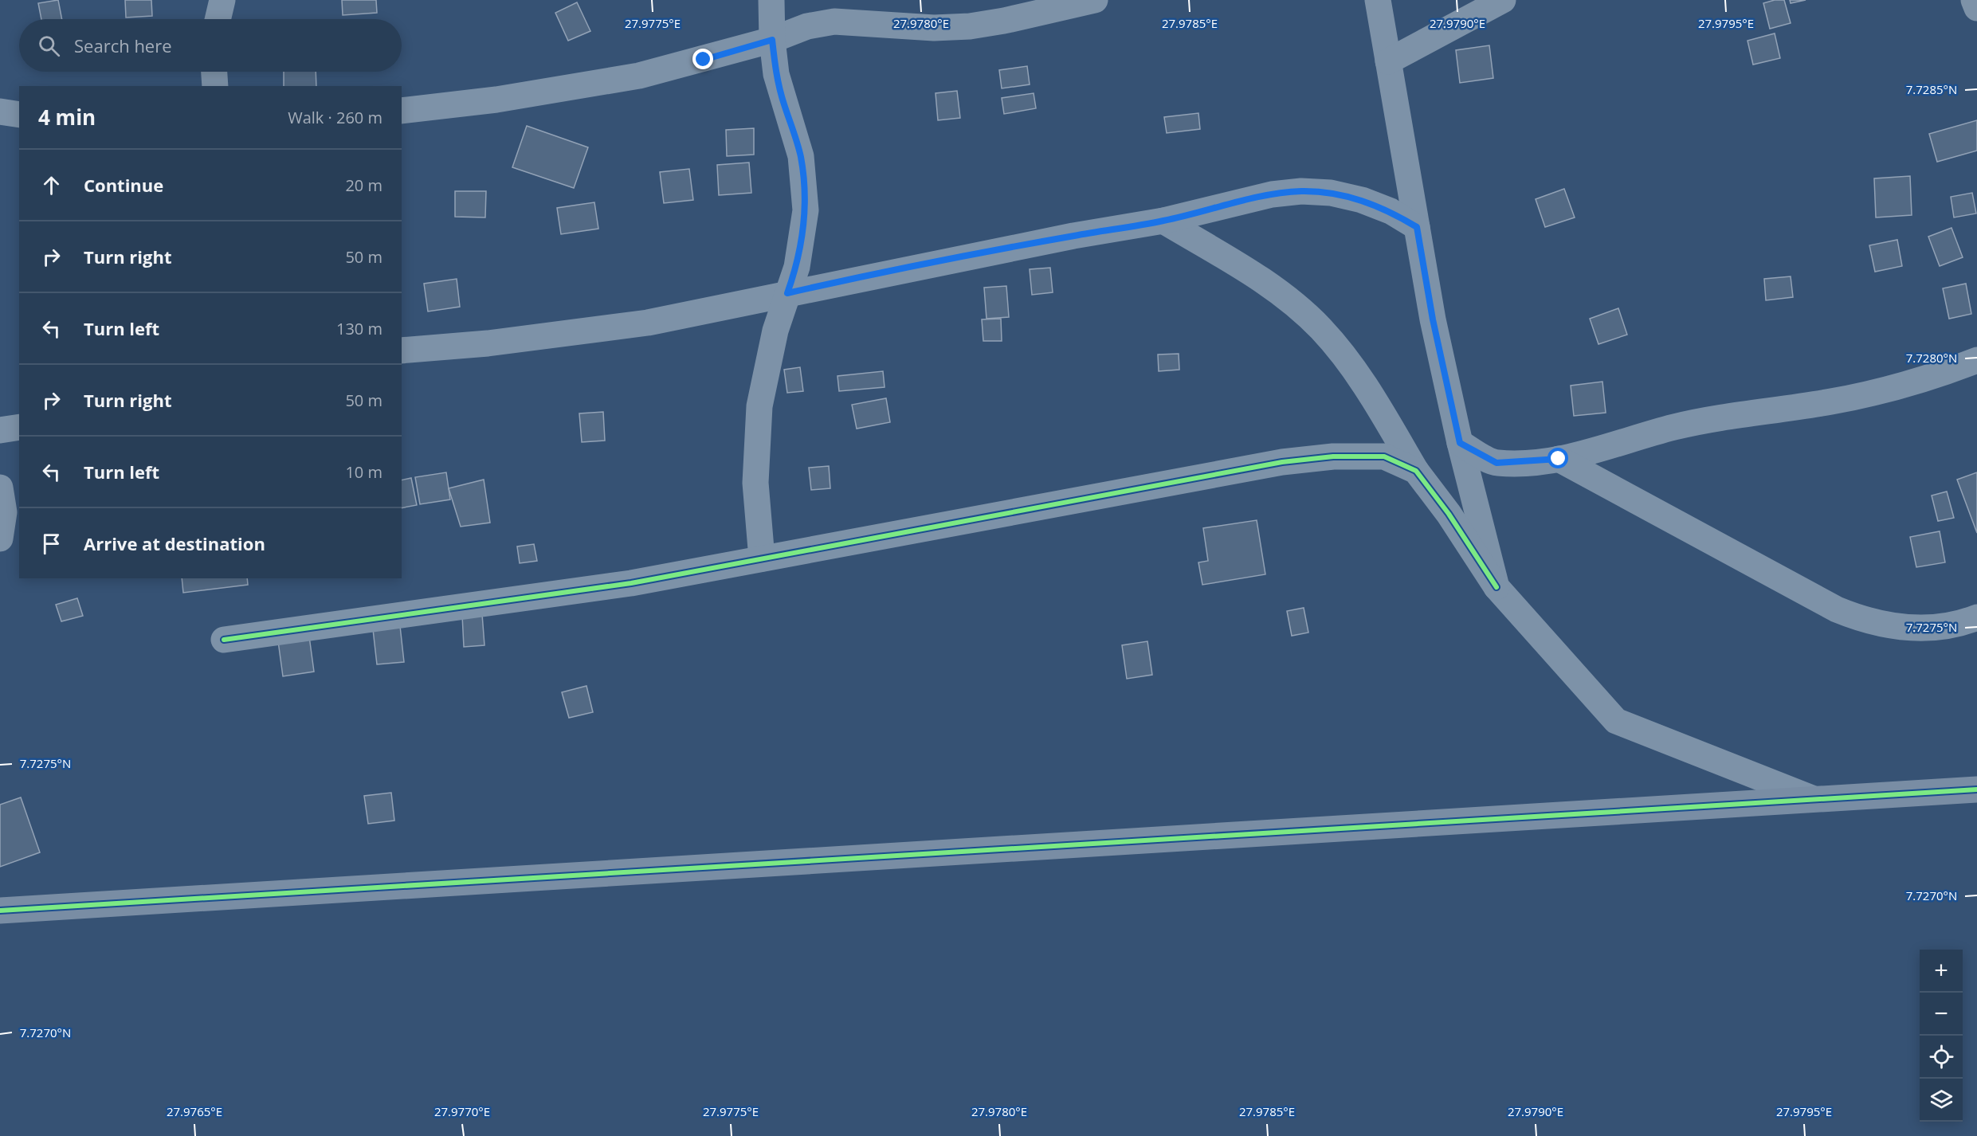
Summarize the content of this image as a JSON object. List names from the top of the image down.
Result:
{
  "page": {
    "search": "Search here",
    "heading": ["4 min", "Walk · 260 m"],
    "list": [
      ["Continue", "20 m"],
      ["Turn right", "50 m"],
      ["Turn left", "130 m"],
      ["Turn right", "50 m"],
      ["Turn left", "10 m"],
      "Arrive at destination"
    ],
    "map_buttons": ["+", "−"]
  },
  "coordinates": [
    "27.9775°E",
    "27.9780°E",
    "27.9785°E",
    "27.9790°E",
    "27.9795°E",
    "7.7285°N",
    "7.7280°N",
    "7.7275°N",
    "7.7270°N",
    "27.9765°E",
    "27.9770°E"
  ]
}
